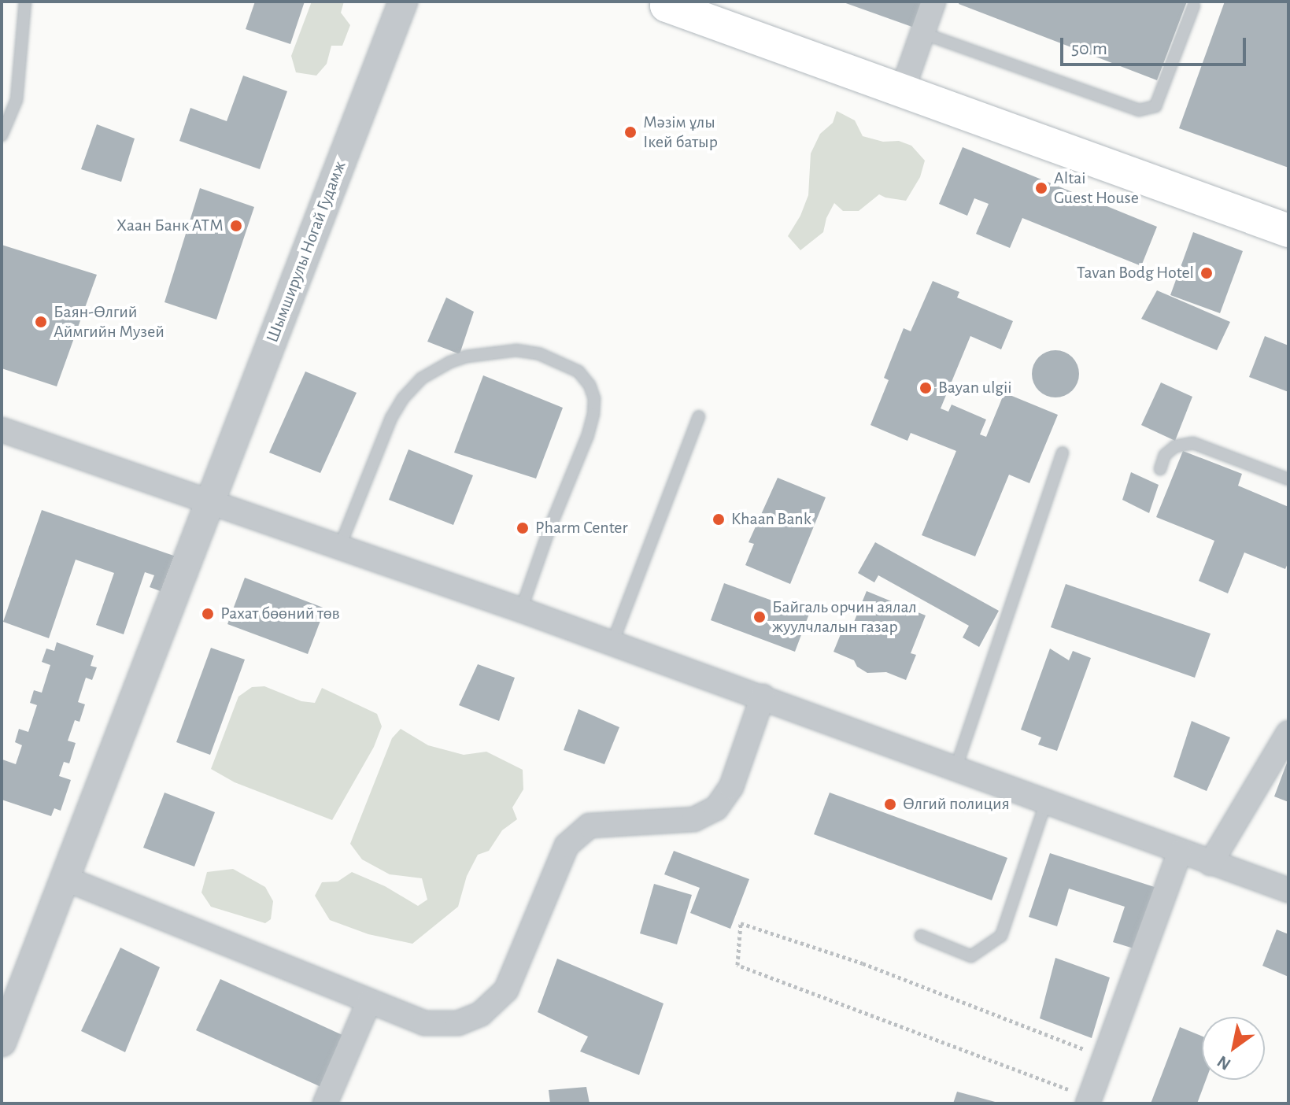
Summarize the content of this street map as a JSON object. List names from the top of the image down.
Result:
{
  "streets": {
    "street": ["Шымширулы Ногай Гудамж"]
  },
  "places": [
    "Мәзім ұлы Ікей батыр",
    "Altai Guest House",
    "Хаан Банк АТМ",
    "Tavan Bodg Hotel",
    "Баян-Өлгий Аймгийн Музей",
    "Bayan ulgii",
    "Khaan Bank",
    "Pharm Center",
    "Раxат бөөний төв",
    "Байгаль орчин аялал жуулчлалын газар",
    "Өлгий полиция"
  ],
  "scale_bar": "50 m",
  "north": "bottom left"
}
